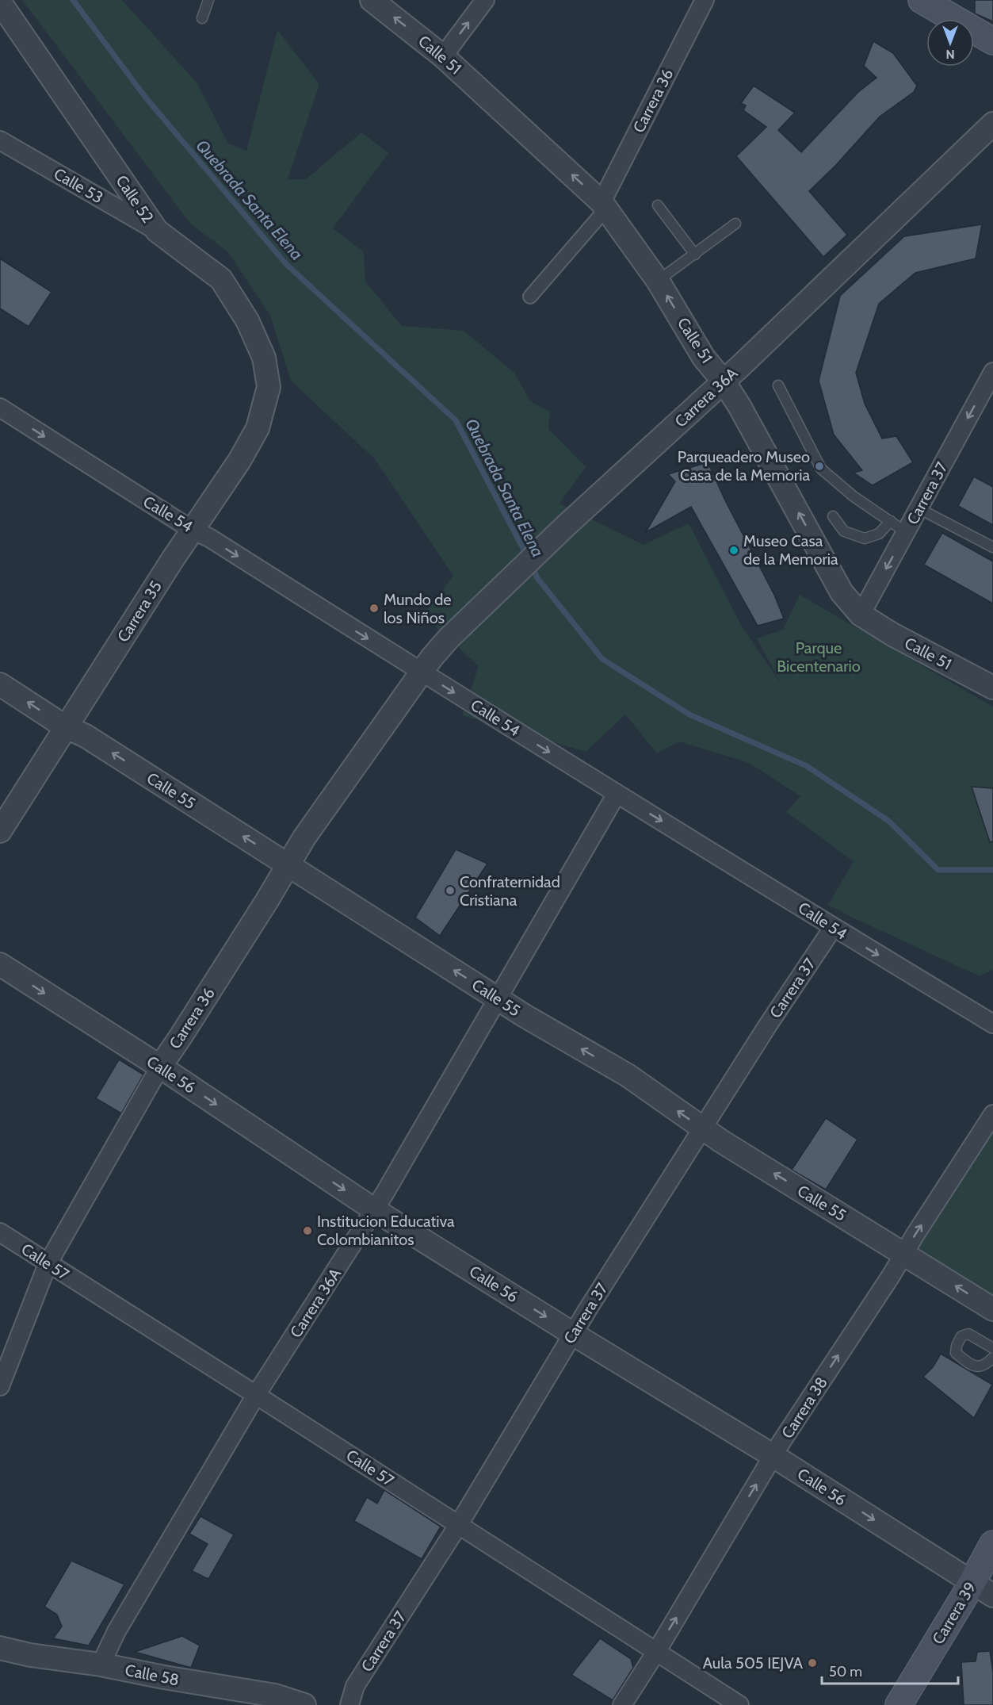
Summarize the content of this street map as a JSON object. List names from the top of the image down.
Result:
{
  "streets": {
    "main road": ["Carrera 39"],
    "street": [
      "Calle 51",
      "Carrera 36",
      "Calle 53",
      "Calle 52",
      "Carrera 36A",
      "Carrera 37",
      "Calle 54",
      "Carrera 35",
      "Calle 55",
      "Calle 56",
      "Calle 57",
      "Carrera 38",
      "Calle 58"
    ]
  },
  "crossings": [
    ["Calle 51", "Carrera 36"],
    ["Calle 51", "Carrera 36A"],
    ["Calle 51", "Carrera 37"],
    ["Carrera 36", "Carrera 36A"],
    ["Carrera 36", "Calle 54"],
    ["Carrera 36", "Calle 55"],
    ["Carrera 36", "Calle 56"],
    ["Carrera 36", "Calle 57"],
    ["Calle 53", "Calle 52"],
    ["Calle 52", "Carrera 35"],
    ["Carrera 36A", "Calle 54"],
    ["Carrera 36A", "Calle 55"],
    ["Carrera 36A", "Calle 56"],
    ["Carrera 36A", "Calle 57"],
    ["Carrera 36A", "Calle 58"],
    ["Carrera 37", "Calle 54"],
    ["Carrera 37", "Calle 55"],
    ["Carrera 37", "Calle 56"],
    ["Carrera 37", "Calle 57"],
    ["Calle 54", "Carrera 35"],
    ["Carrera 35", "Calle 55"],
    ["Calle 55", "Carrera 38"],
    ["Calle 56", "Carrera 38"],
    ["Calle 56", "Carrera 39"],
    ["Calle 57", "Carrera 38"]
  ],
  "one_way": [
    "Calle 51",
    "Calle 54",
    "Calle 55",
    "Calle 56",
    "Carrera 38"
  ],
  "water": ["Quebrada Santa Elena"],
  "parks": ["Parque Bicentenario"],
  "places": [
    "Parqueadero Museo Casa de la Memoria",
    "Museo Casa de la Memoria",
    "Mundo de los Niños",
    "Confraternidad Cristiana",
    "Institucion Educativa Colombianitos",
    "Aula 505 IEJVA"
  ],
  "scale_bar": "50 m",
  "north": "bottom"
}
